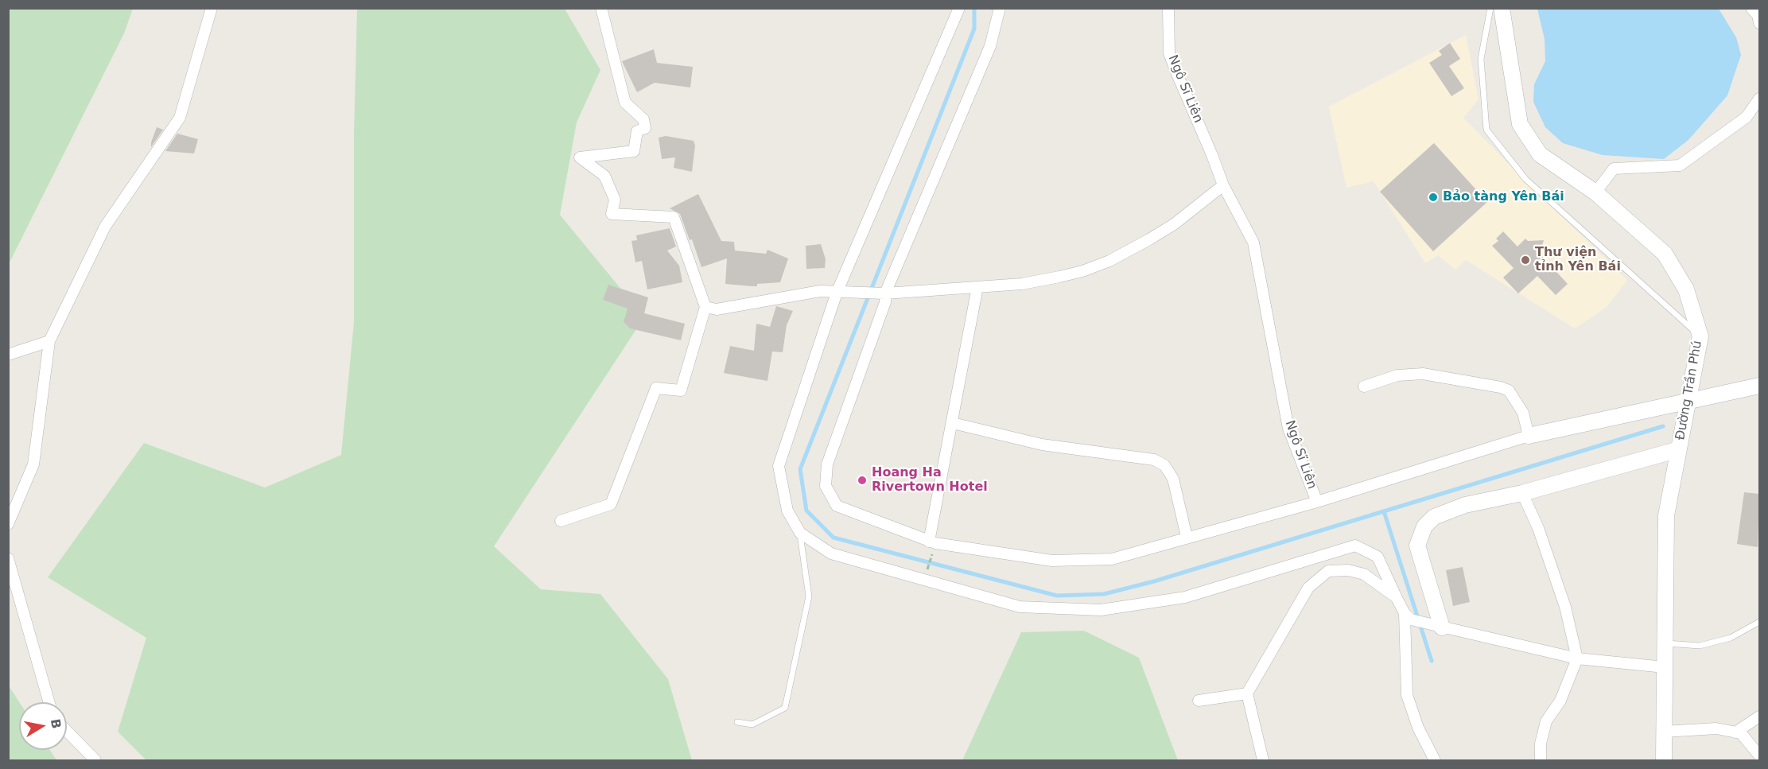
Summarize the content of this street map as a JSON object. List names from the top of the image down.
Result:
{
  "streets": {
    "street": ["Ngô Sĩ Liên", "Đường Trần Phú"]
  },
  "places": ["Bảo tàng Yên Bái", "Thư viện tỉnh Yên Bái", "Hoang Ha Rivertown Hotel"],
  "north": "right"
}
